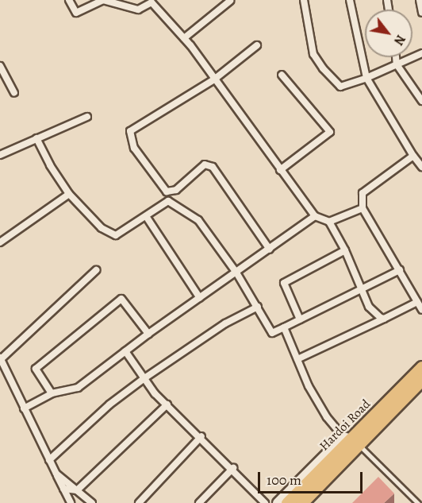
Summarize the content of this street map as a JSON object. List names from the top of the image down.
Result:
{
  "streets": {
    "highway": ["Hardoi Road"]
  },
  "scale_bar": "100 m",
  "north": "bottom right"
}
